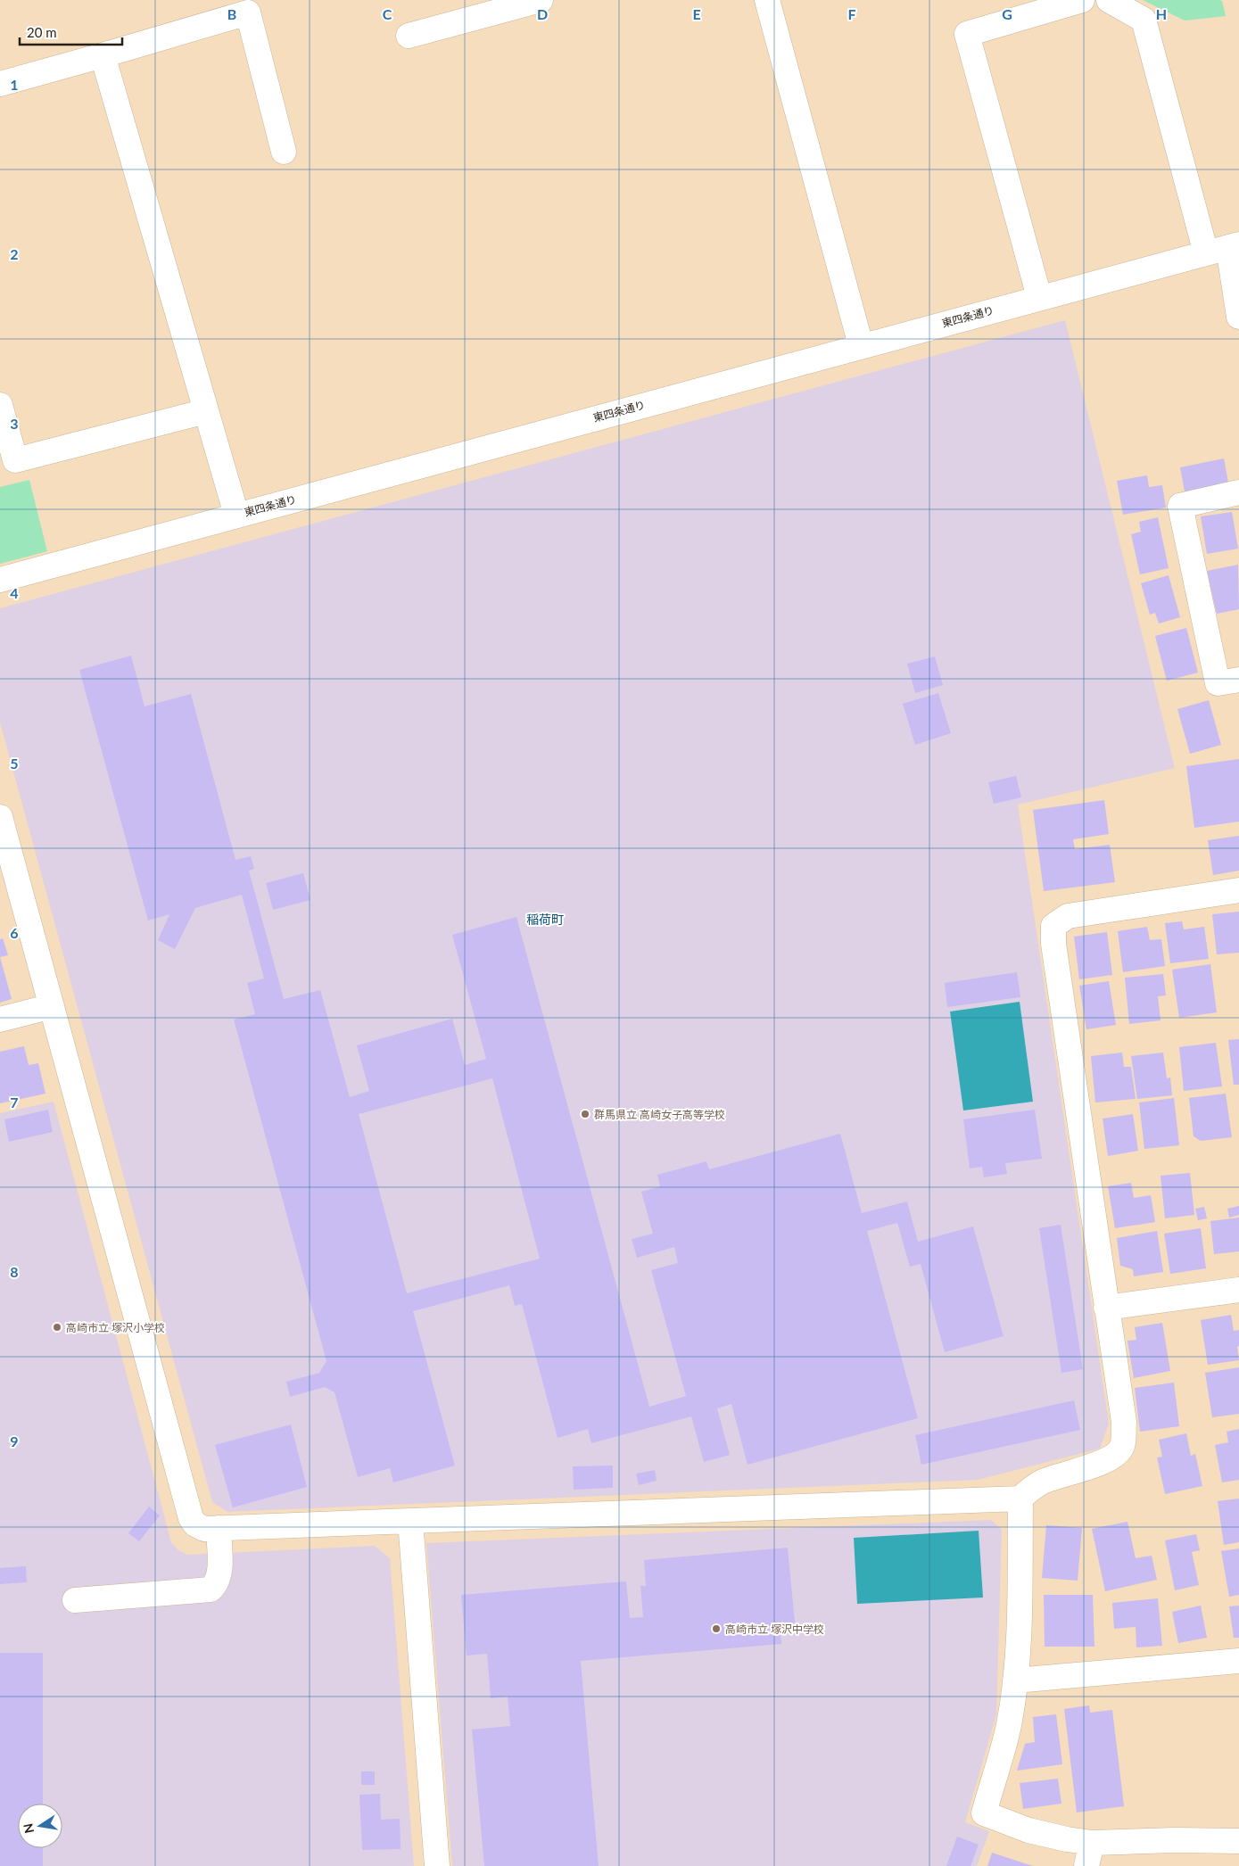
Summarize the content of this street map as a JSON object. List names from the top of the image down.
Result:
{
  "streets": {
    "street": ["東四条通り"]
  },
  "districts": ["稲荷町"],
  "places": ["群馬県立 高崎女子高等学校", "高崎市立 塚沢小学校", "高崎市立 塚沢中学校"],
  "scale_bar": "20 m",
  "north": "left",
  "grid": {
    "columns": [
      "B",
      "C",
      "D",
      "E",
      "F",
      "G",
      "H"
    ],
    "rows": [
      "1",
      "2",
      "3",
      "4",
      "5",
      "6",
      "7",
      "8",
      "9"
    ]
  }
}
